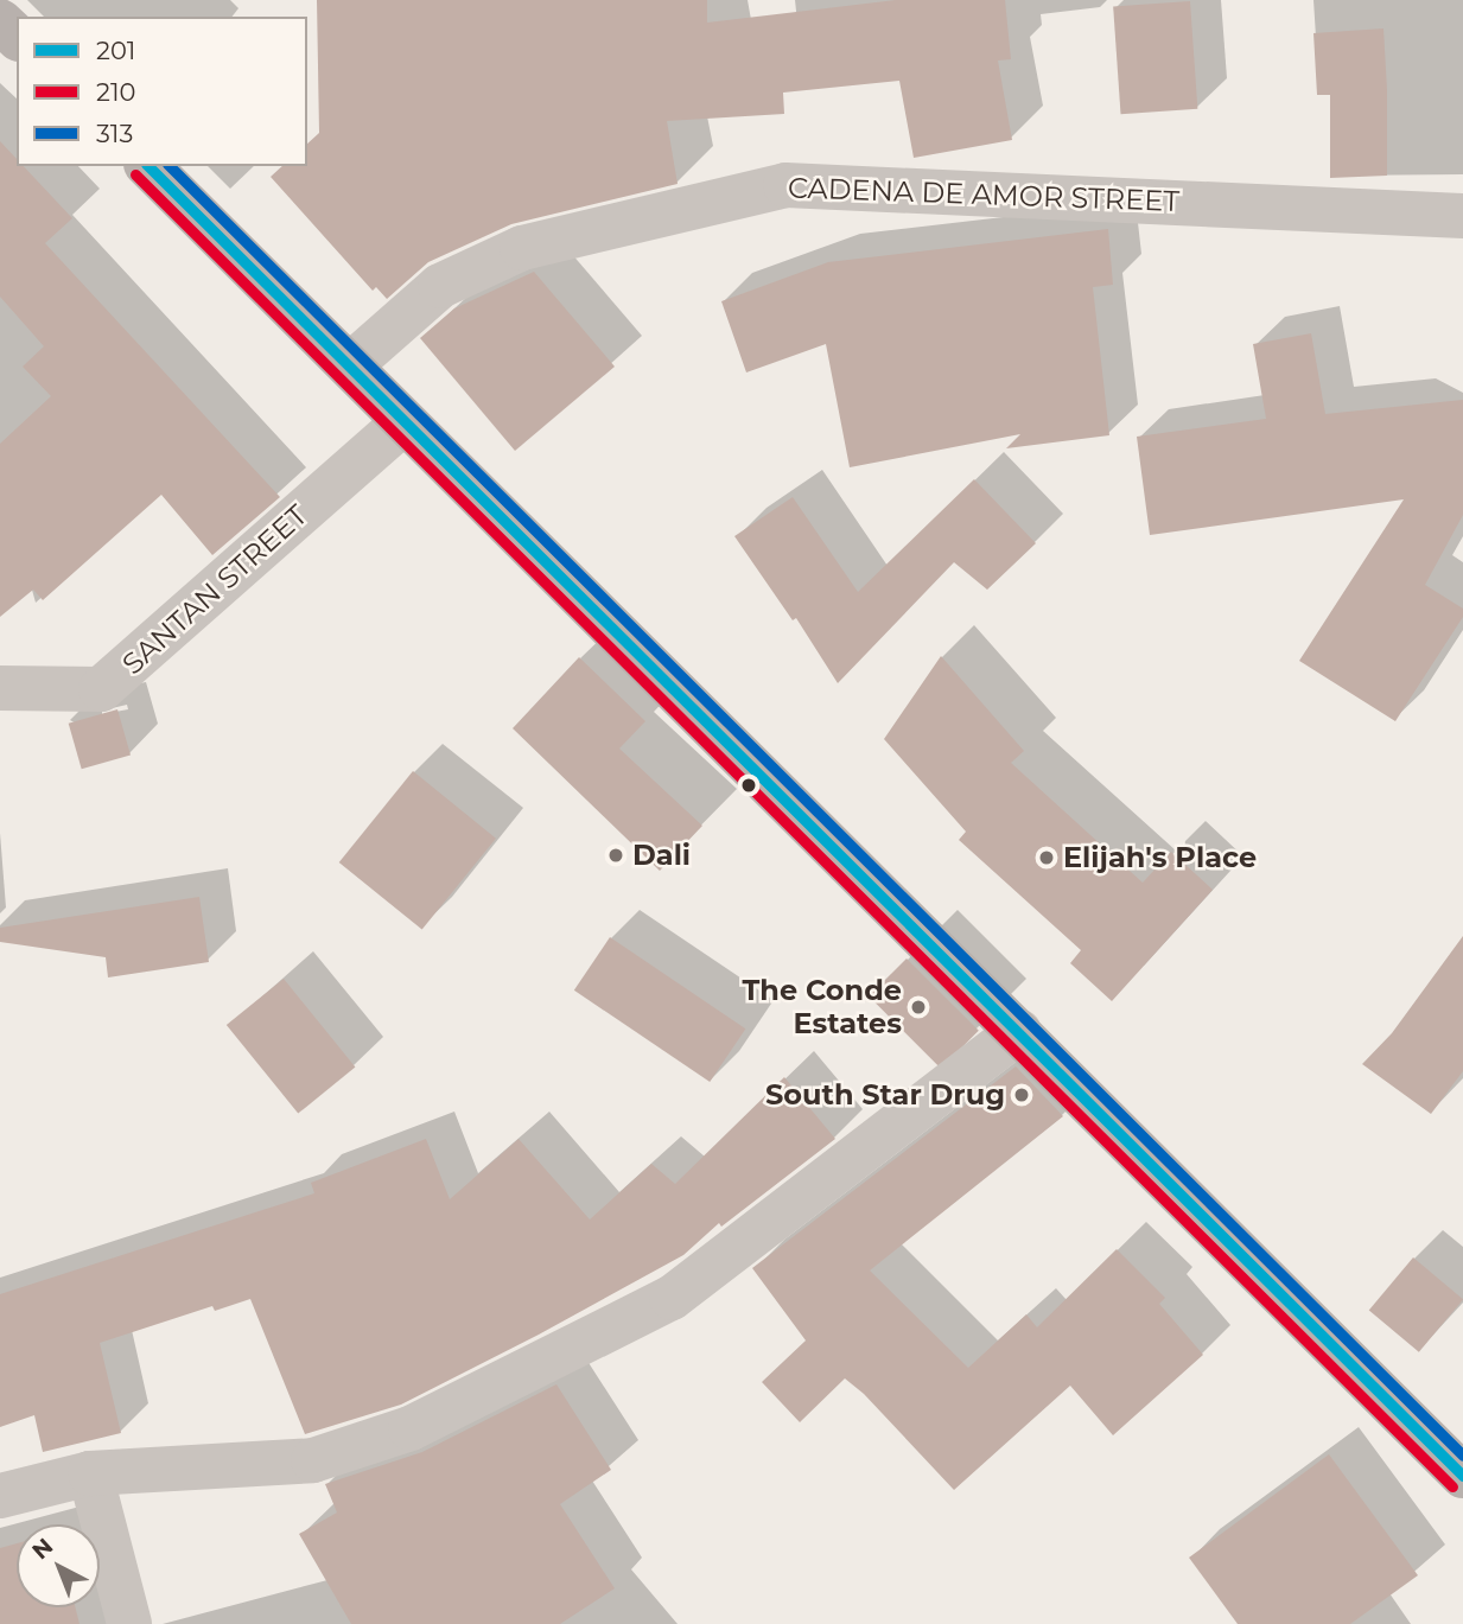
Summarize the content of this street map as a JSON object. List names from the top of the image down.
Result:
{
  "streets": {
    "street": ["CADENA DE AMOR STREET", "SANTAN STREET"]
  },
  "places": [
    "Dali",
    "Elijah's Place",
    "The Conde Estates",
    "South Star Drug"
  ],
  "lines": ["transit line 201", "transit line 313", "transit line 210"],
  "legend": ["201", "210", "313"],
  "north": "top left"
}
